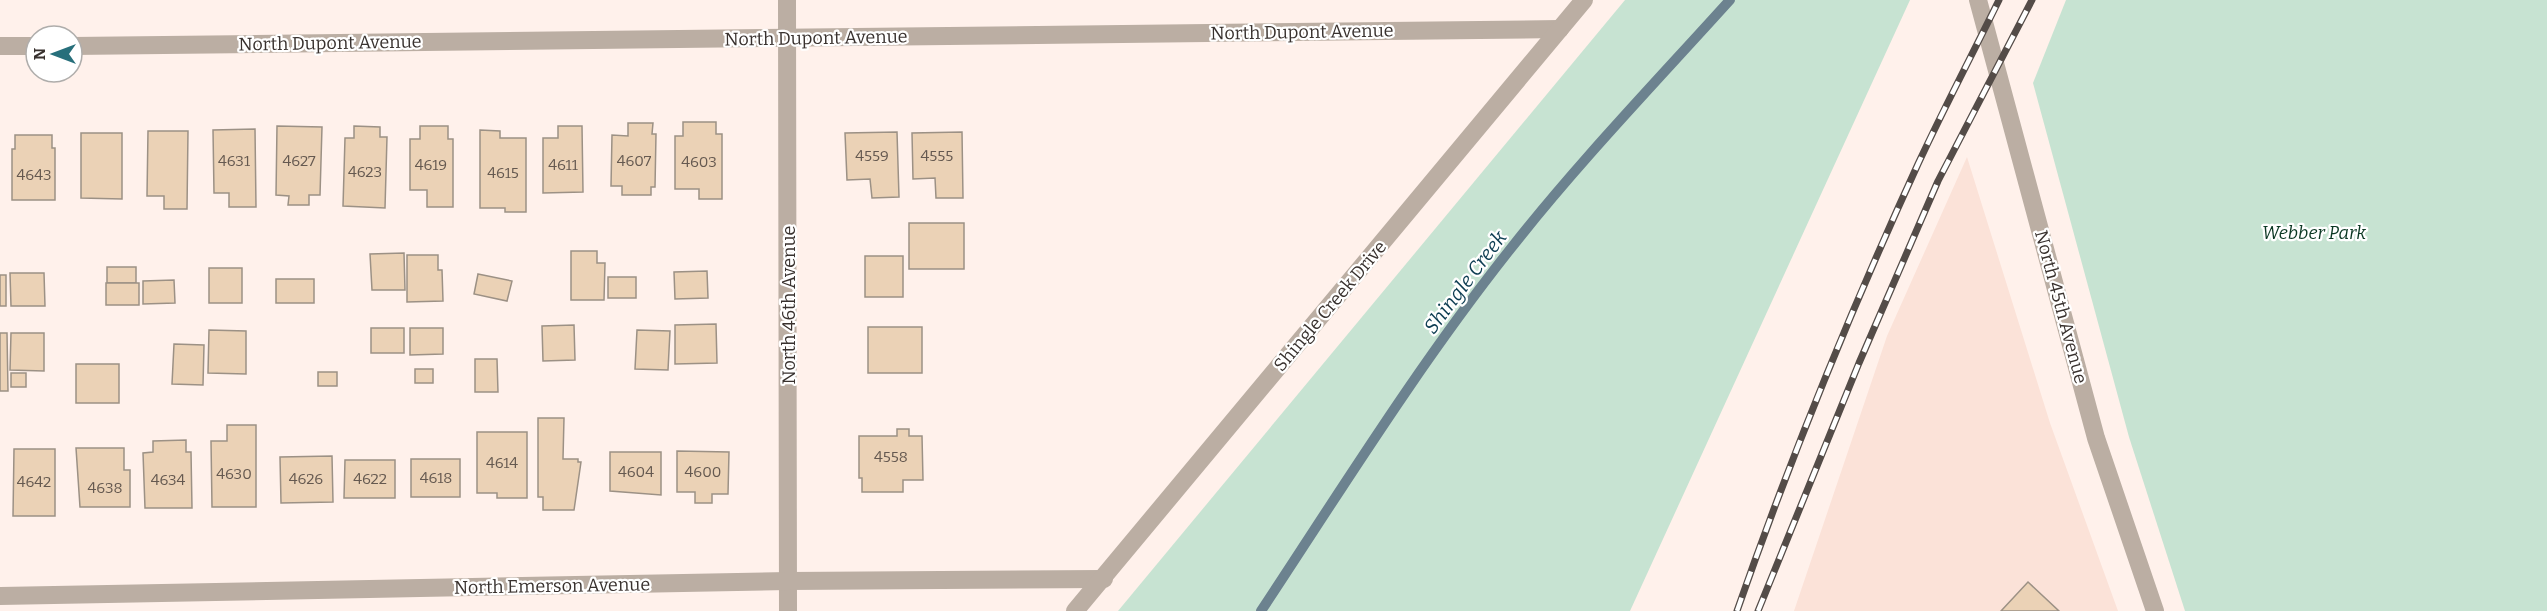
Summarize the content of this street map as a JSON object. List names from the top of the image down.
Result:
{
  "streets": {
    "street": [
      "North Dupont Avenue",
      "North 46th Avenue",
      "Shingle Creek Drive",
      "North 45th Avenue",
      "North Emerson Avenue"
    ]
  },
  "crossings": [
    ["North Dupont Avenue", "North 46th Avenue"],
    ["North Dupont Avenue", "Shingle Creek Drive"],
    ["North 46th Avenue", "North Emerson Avenue"],
    ["Shingle Creek Drive", "North Emerson Avenue"]
  ],
  "water": ["Shingle Creek"],
  "parks": ["Webber Park"],
  "house_numbers": [
    "4559",
    "4555",
    "4631",
    "4627",
    "4607",
    "4603",
    "4619",
    "4611",
    "4623",
    "4615",
    "4643",
    "4558",
    "4614",
    "4604",
    "4600",
    "4630",
    "4618",
    "4626",
    "4622",
    "4634",
    "4642",
    "4638"
  ],
  "north": "left"
}
